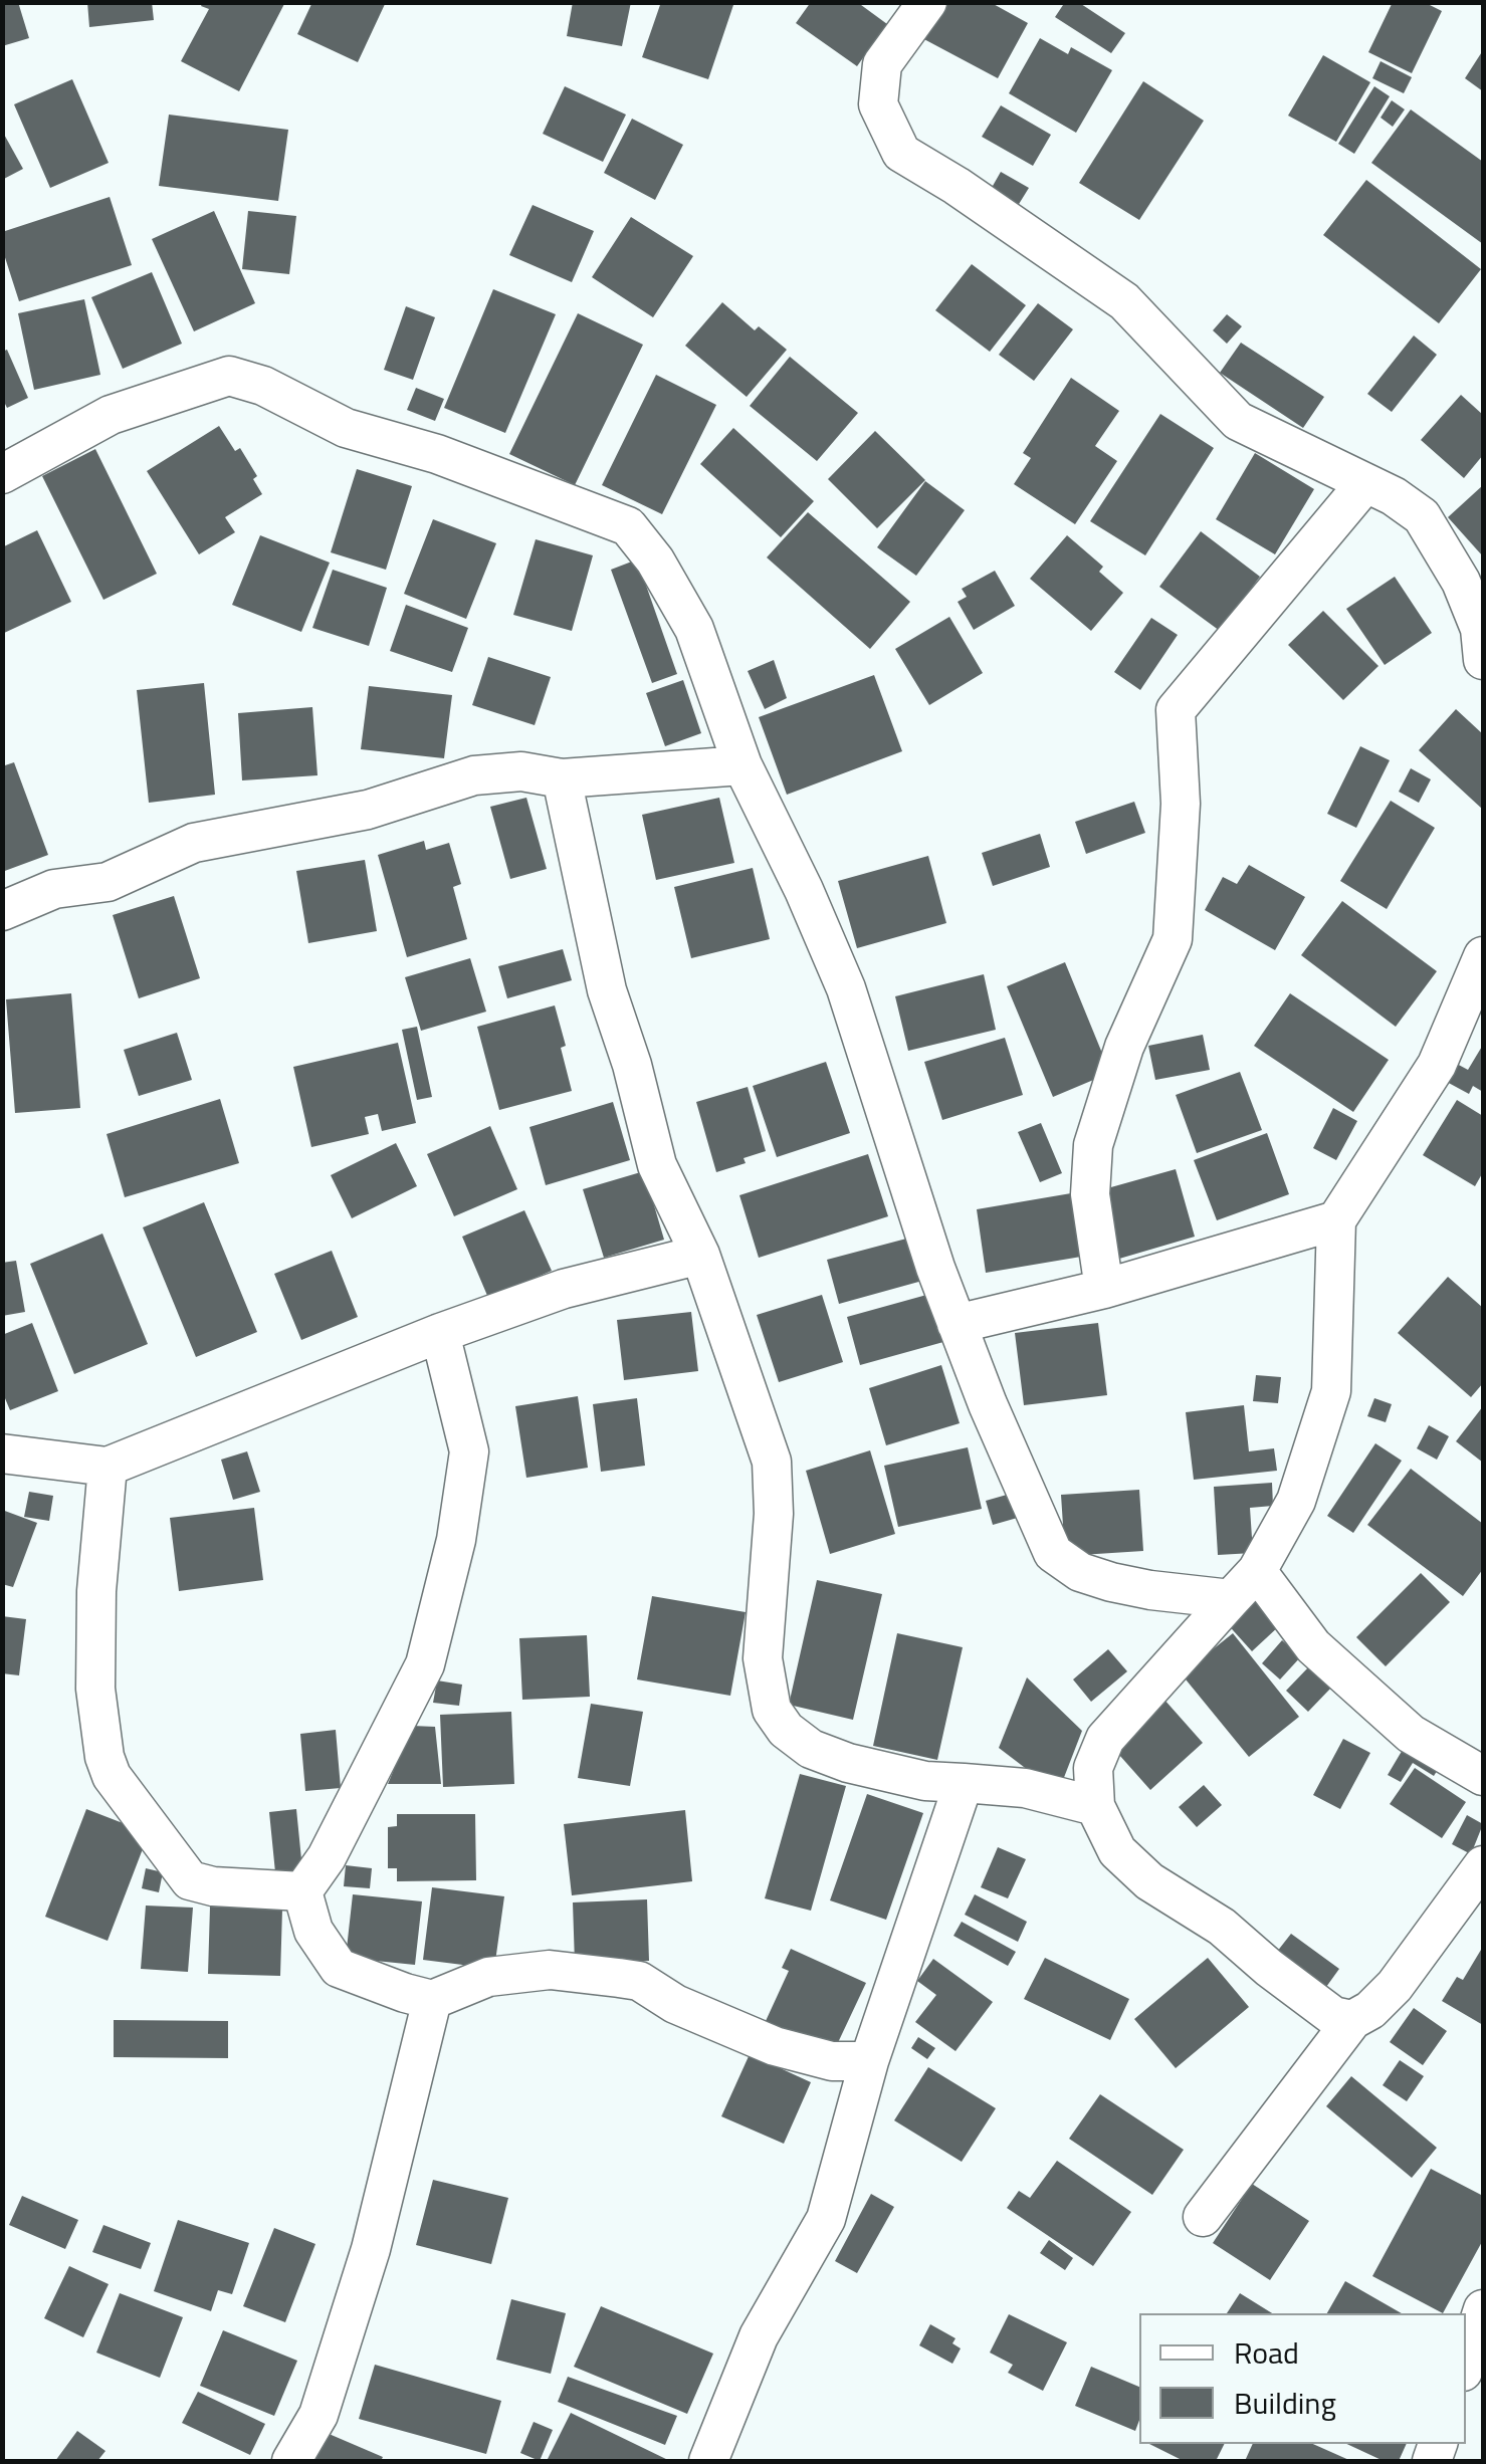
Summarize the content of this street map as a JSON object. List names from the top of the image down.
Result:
{
  "legend": ["Road", "Building"]
}
